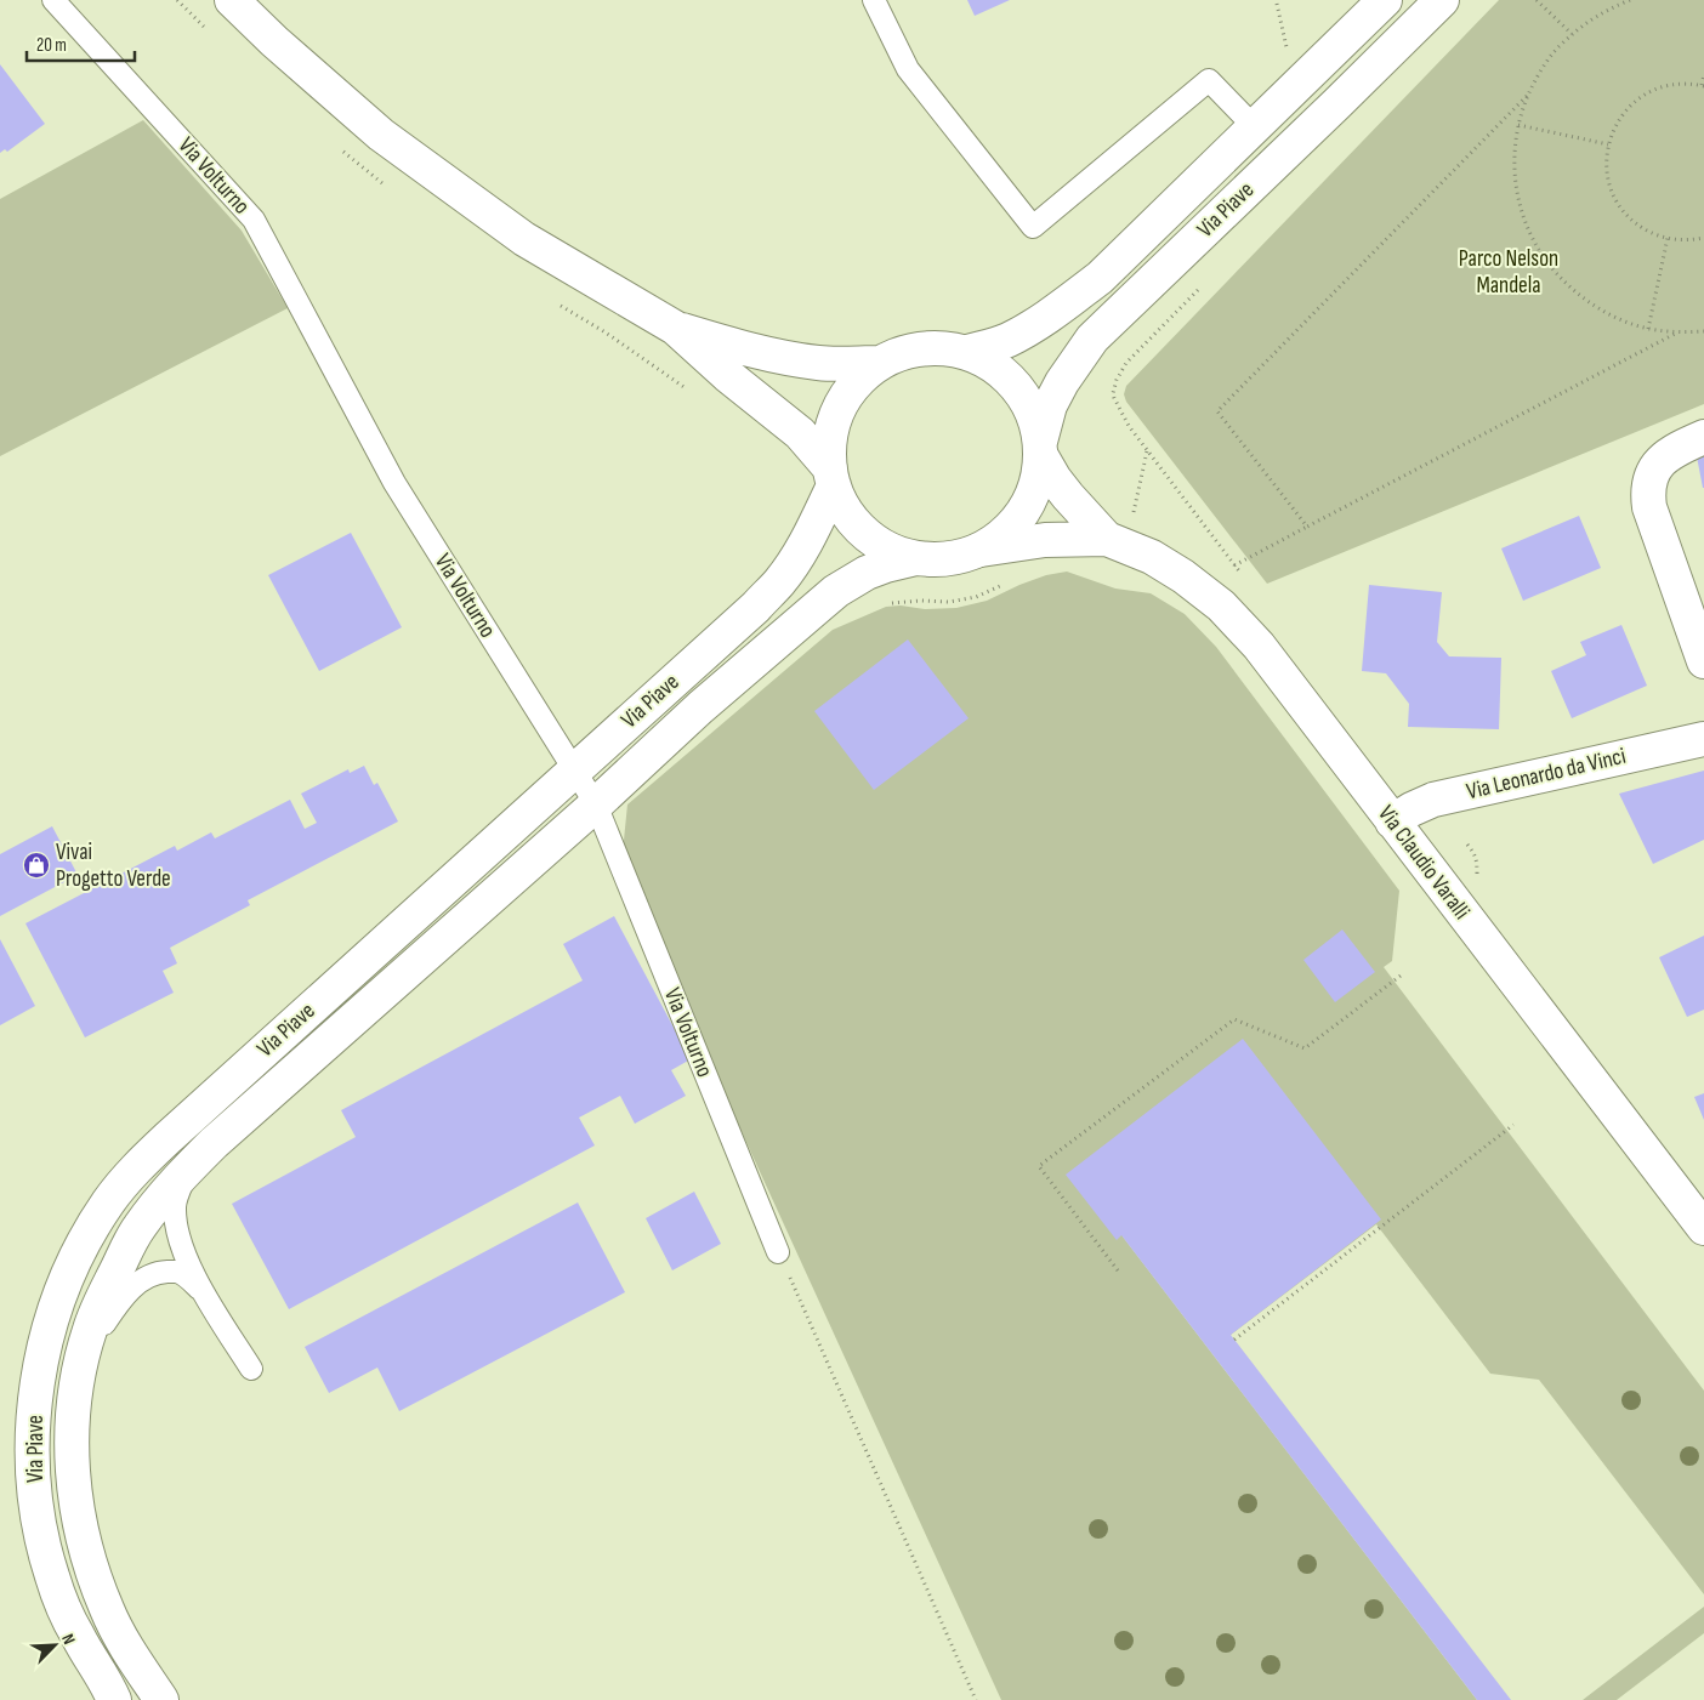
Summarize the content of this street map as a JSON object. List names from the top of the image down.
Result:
{
  "streets": {
    "street": ["Via Piave", "Via Leonardo da Vinci", "Via Claudio Varalli"],
    "lane": ["Via Volturno"]
  },
  "crossings": [
    ["Via Volturno", "Via Piave"],
    ["Via Piave", "Via Claudio Varalli"],
    ["Via Leonardo da Vinci", "Via Claudio Varalli"]
  ],
  "parks": ["Parco Nelson Mandela"],
  "places": {
    "shop": ["Vivai Progetto Verde"]
  },
  "scale_bar": "20 m",
  "north": "top right"
}
